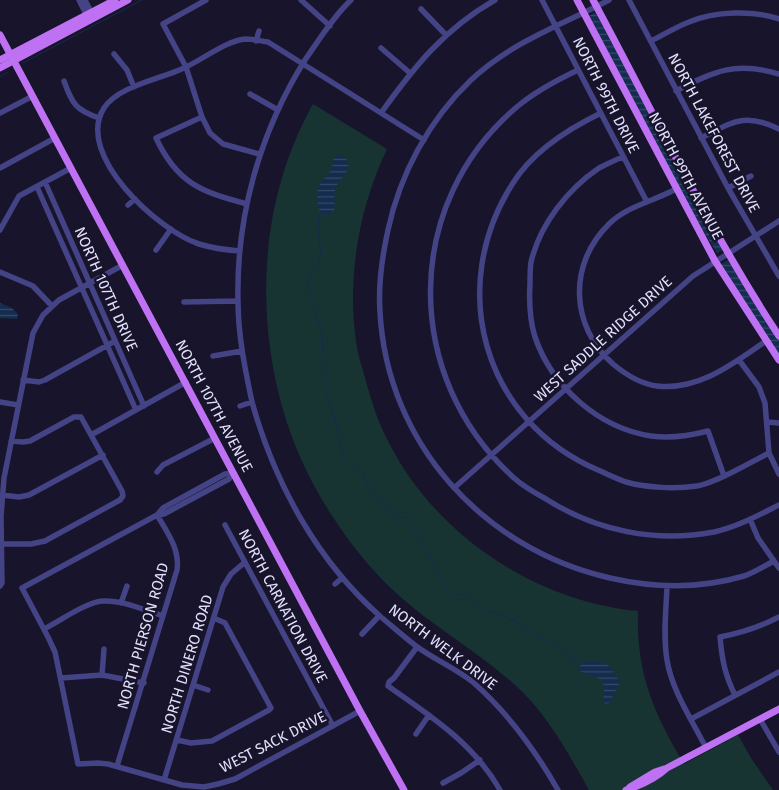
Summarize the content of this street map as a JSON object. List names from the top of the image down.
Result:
{
  "streets": {
    "main road": ["NORTH 99TH AVENUE", "NORTH 107TH AVENUE"],
    "street": [
      "NORTH 99TH DRIVE",
      "NORTH LAKEFOREST DRIVE",
      "NORTH 107TH DRIVE",
      "WEST SADDLE RIDGE DRIVE",
      "NORTH CARNATION DRIVE",
      "NORTH PIERSON ROAD",
      "NORTH WELK DRIVE",
      "NORTH DINERO ROAD",
      "WEST SACK DRIVE"
    ]
  },
  "crossings": [
    ["NORTH LAKEFOREST DRIVE", "WEST SADDLE RIDGE DRIVE"],
    ["NORTH 99TH AVENUE", "WEST SADDLE RIDGE DRIVE"],
    ["NORTH 107TH AVENUE", "WEST SACK DRIVE"],
    ["NORTH CARNATION DRIVE", "NORTH DINERO ROAD"],
    ["NORTH CARNATION DRIVE", "WEST SACK DRIVE"],
    ["NORTH PIERSON ROAD", "WEST SACK DRIVE"],
    ["NORTH DINERO ROAD", "WEST SACK DRIVE"]
  ]
}
